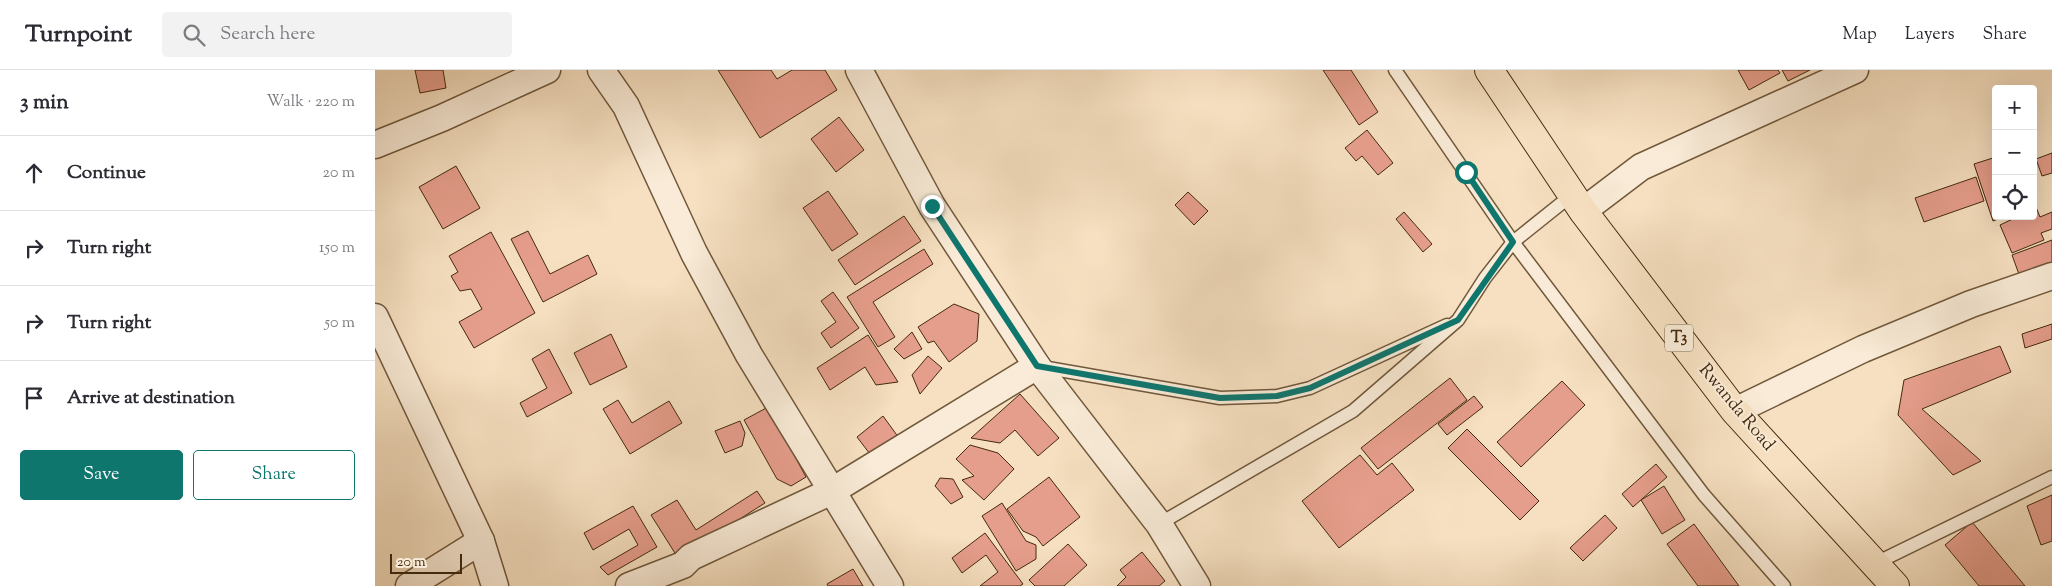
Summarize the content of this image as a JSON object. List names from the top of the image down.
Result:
{
  "streets": {
    "highway": ["T3", "Rwanda Road"]
  },
  "scale_bar": "20 m",
  "page": {
    "header": "Turnpoint",
    "search": "Search here",
    "nav": ["Map", "Layers", "Share"],
    "heading": ["3 min", "Walk · 220 m"],
    "map_buttons": ["+", "−"],
    "list": [
      ["Continue", "20 m"],
      ["Turn right", "150 m"],
      ["Turn right", "50 m"],
      "Arrive at destination"
    ],
    "buttons": ["Save", "Share"],
    "scale": "20 m"
  }
}
